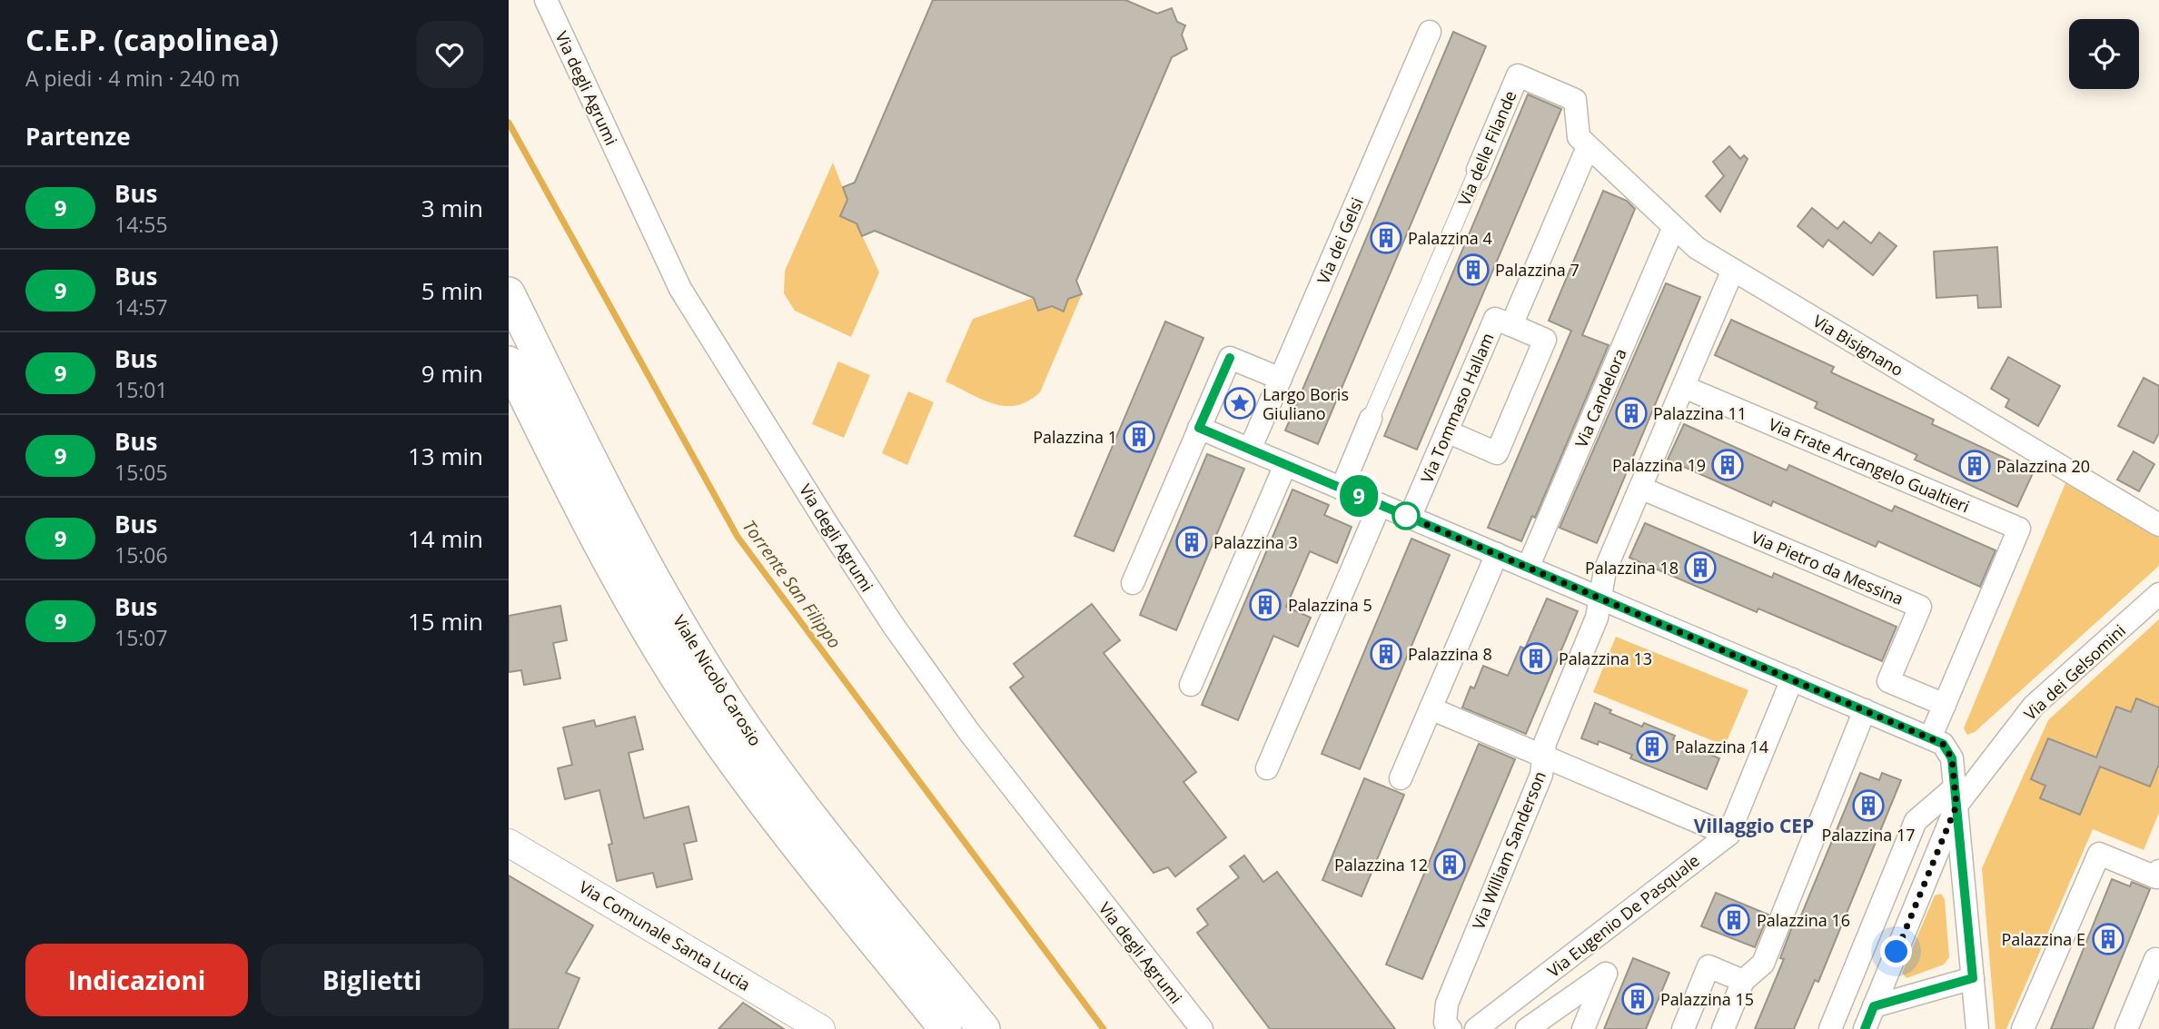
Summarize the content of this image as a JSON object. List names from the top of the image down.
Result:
{
  "streets": {
    "main road": ["Viale Nicolò Carosio"],
    "street": [
      "Via degli Agrumi",
      "Via delle Filande",
      "Via dei Gelsi",
      "Via Bisignano",
      "Via Candelora",
      "Via Tommaso Hallam",
      "Via Frate Arcangelo Gualtieri",
      "Via Pietro da Messina",
      "Via dei Gelsomini",
      "Via William Sanderson",
      "Via Eugenio De Pasquale",
      "Via Comunale Santa Lucia"
    ]
  },
  "crossings": [
    ["Via delle Filande", "Via Bisignano"],
    ["Via delle Filande", "Via Tommaso Hallam"],
    ["Via Bisignano", "Via Candelora"],
    ["Via Bisignano", "Via Tommaso Hallam"],
    ["Via Bisignano", "Via William Sanderson"],
    ["Via Frate Arcangelo Gualtieri", "Via Pietro da Messina"],
    ["Via Frate Arcangelo Gualtieri", "Via William Sanderson"],
    ["Via Pietro da Messina", "Via William Sanderson"]
  ],
  "districts": ["Villaggio CEP"],
  "water": ["Torrente San Filippo"],
  "places": {
    "building": [
      "Palazzina 4",
      "Palazzina 7",
      "Palazzina 11",
      "Palazzina 1",
      "Palazzina 19",
      "Palazzina 20",
      "Palazzina 3",
      "Palazzina 18",
      "Palazzina 5",
      "Palazzina 8",
      "Palazzina 13",
      "Palazzina 14",
      "Palazzina 17",
      "Palazzina 12",
      "Palazzina 16",
      "Palazzina E",
      "Palazzina 15"
    ],
    "place": ["Largo Boris Giuliano"]
  },
  "lines": ["bus line 9"],
  "page": {
    "heading": [
      ["C.E.P. (capolinea)", "A piedi · 4 min · 240 m"],
      "Partenze"
    ],
    "on_map": "9",
    "list": [
      {
        "mark": "9",
        "name": "Bus",
        "note": "14:55",
        "value": "3 min"
      },
      {
        "mark": "9",
        "name": "Bus",
        "note": "14:57",
        "value": "5 min"
      },
      {
        "mark": "9",
        "name": "Bus",
        "note": "15:01",
        "value": "9 min"
      },
      {
        "mark": "9",
        "name": "Bus",
        "note": "15:05",
        "value": "13 min"
      },
      {
        "mark": "9",
        "name": "Bus",
        "note": "15:06",
        "value": "14 min"
      },
      {
        "mark": "9",
        "name": "Bus",
        "note": "15:07",
        "value": "15 min"
      }
    ],
    "buttons": ["Indicazioni", "Biglietti"]
  }
}
